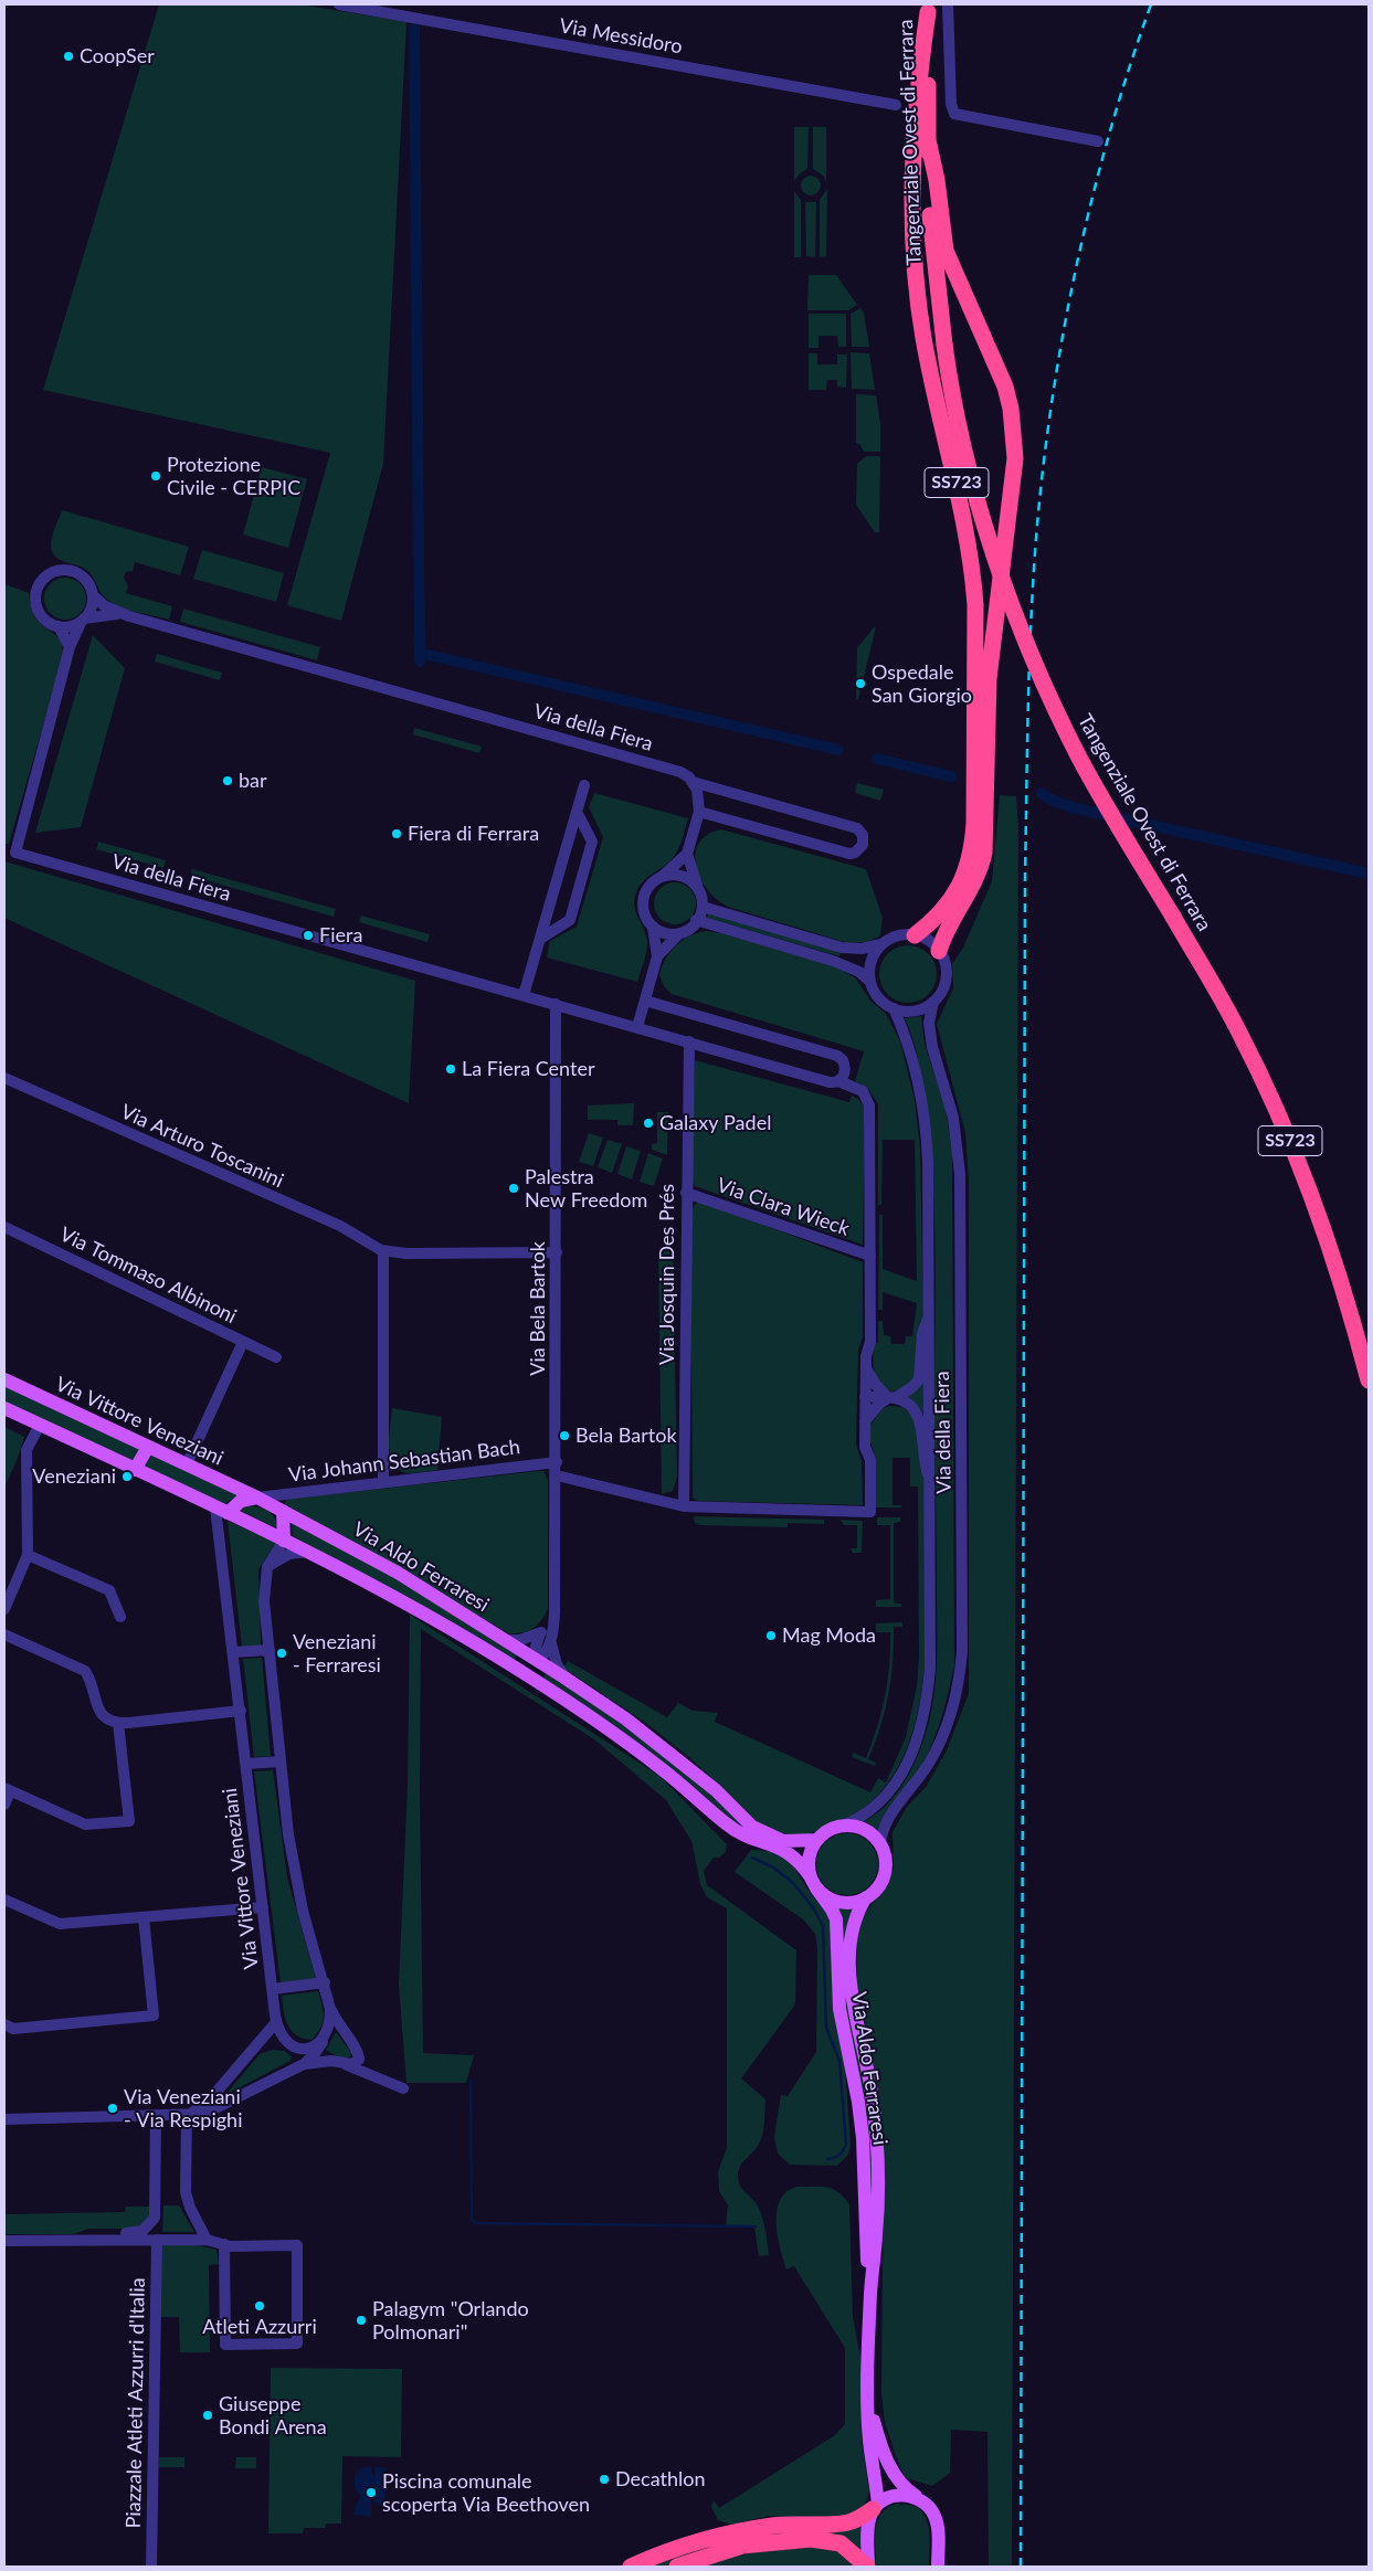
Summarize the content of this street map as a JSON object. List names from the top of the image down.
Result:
{
  "streets": {
    "highway": ["Tangenziale Ovest di Ferrara", "SS723"],
    "main road": ["Via Vittore Veneziani", "Via Aldo Ferraresi"],
    "street": [
      "Via Messidoro",
      "Via della Fiera",
      "Via Arturo Toscanini",
      "Via Clara Wieck",
      "Via Josquin Des Prés",
      "Via Tommaso Albinoni",
      "Via Bela Bartok",
      "Via Johann Sebastian Bach",
      "Piazzale Atleti Azzurri d'Italia"
    ]
  },
  "crossings": [
    ["Tangenziale Ovest di Ferrara", "SS723"],
    ["SS723", "Via della Fiera"],
    ["Via della Fiera", "Via Clara Wieck"],
    ["Via della Fiera", "Via Josquin Des Prés"],
    ["Via della Fiera", "Via Bela Bartok"],
    ["Via della Fiera", "Via Aldo Ferraresi"],
    ["Via Arturo Toscanini", "Via Bela Bartok"],
    ["Via Clara Wieck", "Via Josquin Des Prés"],
    ["Via Bela Bartok", "Via Johann Sebastian Bach"],
    ["Via Bela Bartok", "Via Aldo Ferraresi"],
    ["Via Vittore Veneziani", "Via Johann Sebastian Bach"],
    ["Via Vittore Veneziani", "Via Aldo Ferraresi"]
  ],
  "places": [
    "CoopSer",
    "Protezione Civile - CERPIC",
    "Ospedale San Giorgio",
    "bar",
    "Fiera di Ferrara",
    "Fiera",
    "La Fiera Center",
    "Galaxy Padel",
    "Palestra New Freedom",
    "Bela Bartok",
    "Veneziani",
    "Mag Moda",
    "Veneziani - Ferraresi",
    "Via Veneziani - Via Respighi",
    "Atleti Azzurri",
    "Palagym \"Orlando Polmonari\"",
    "Giuseppe Bondi Arena",
    "Decathlon",
    "Piscina comunale scoperta Via Beethoven"
  ]
}
